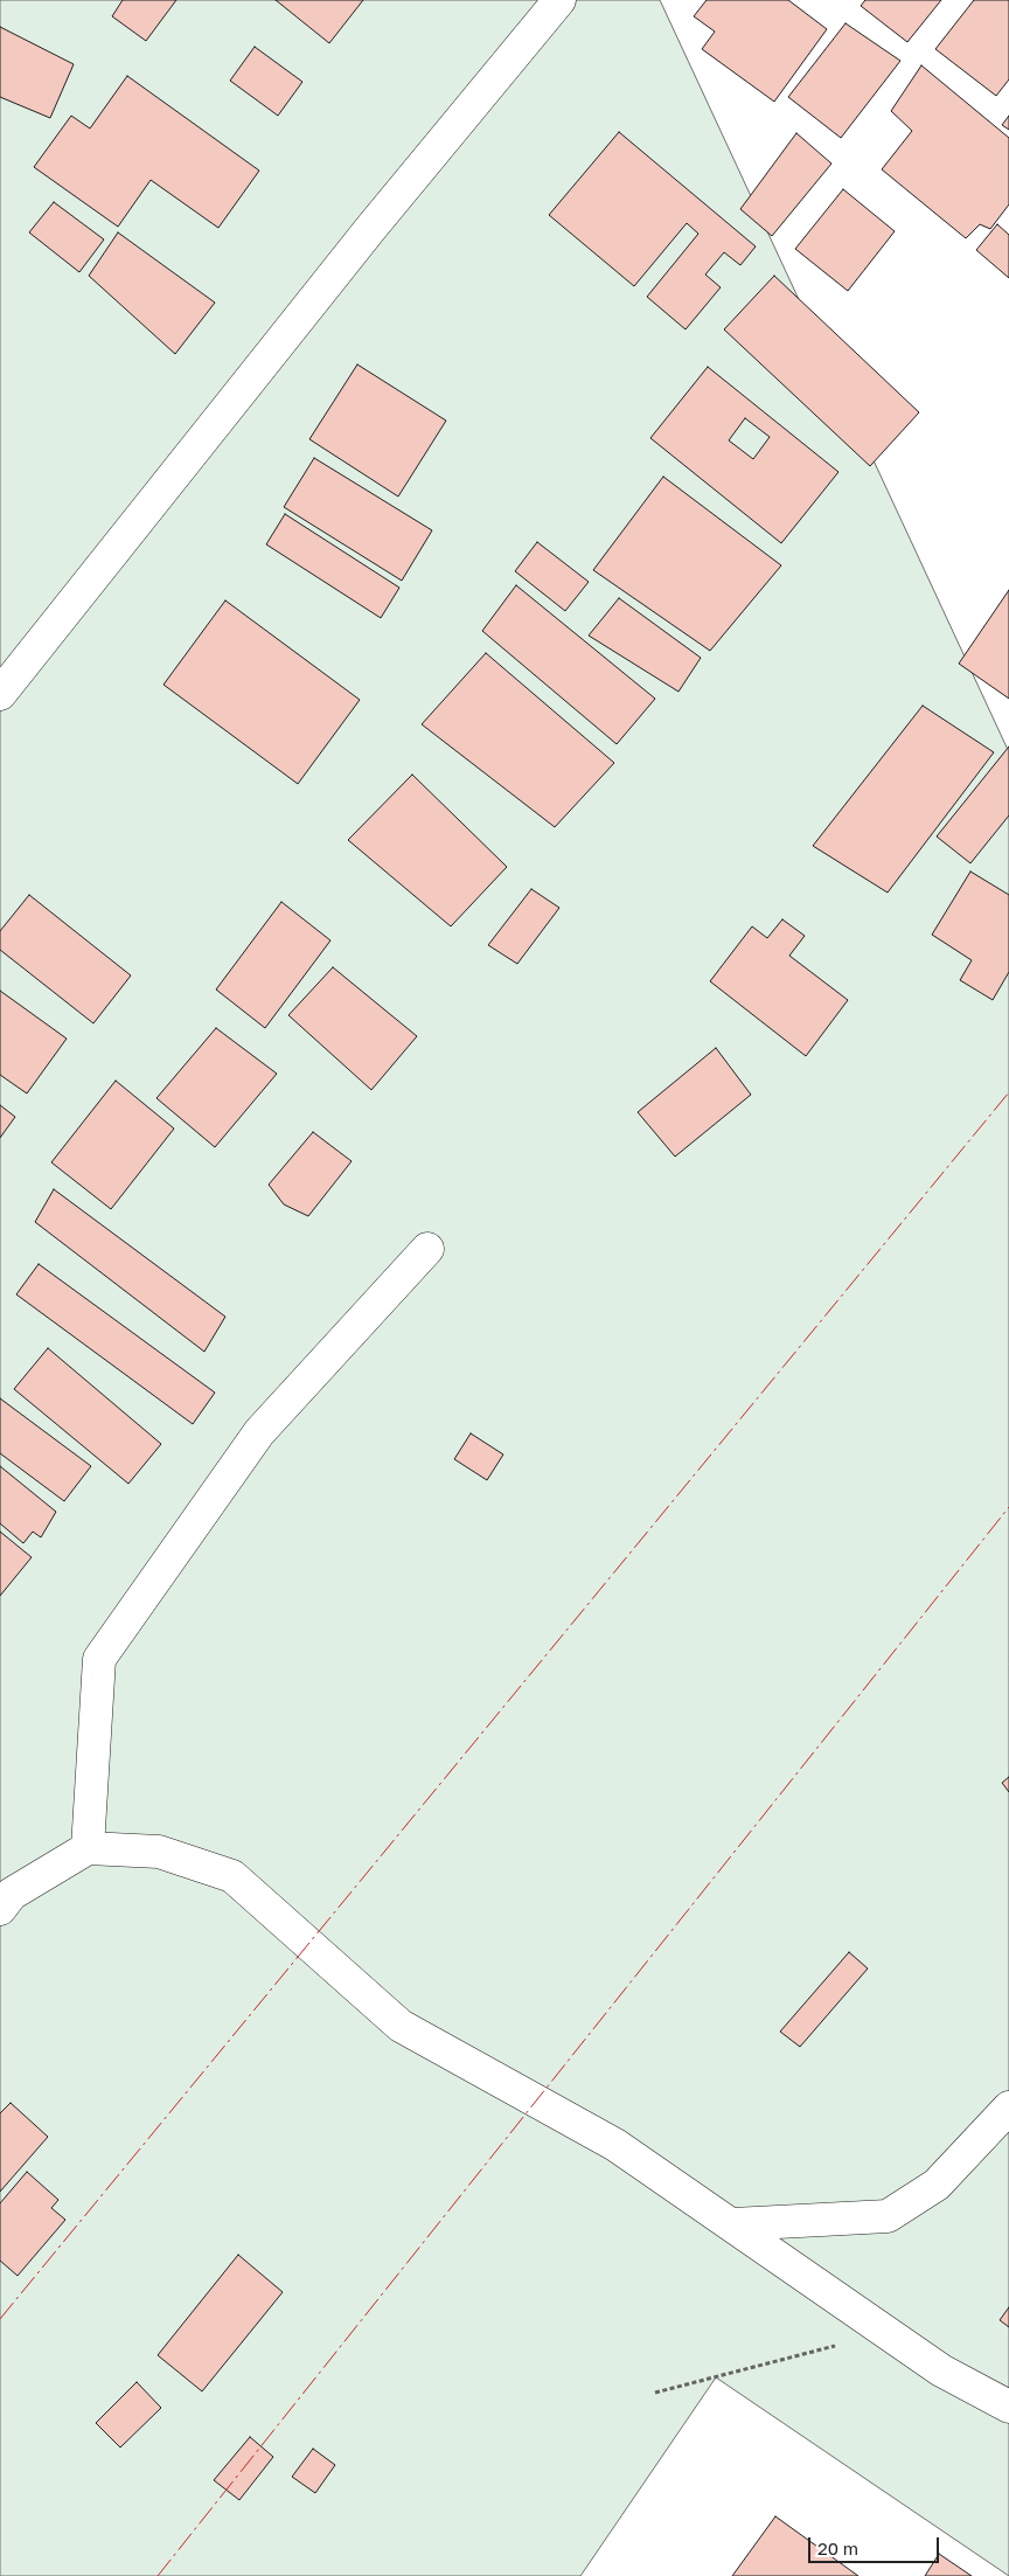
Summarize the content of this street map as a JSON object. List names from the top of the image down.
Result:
{
  "scale_bar": "20 m"
}
